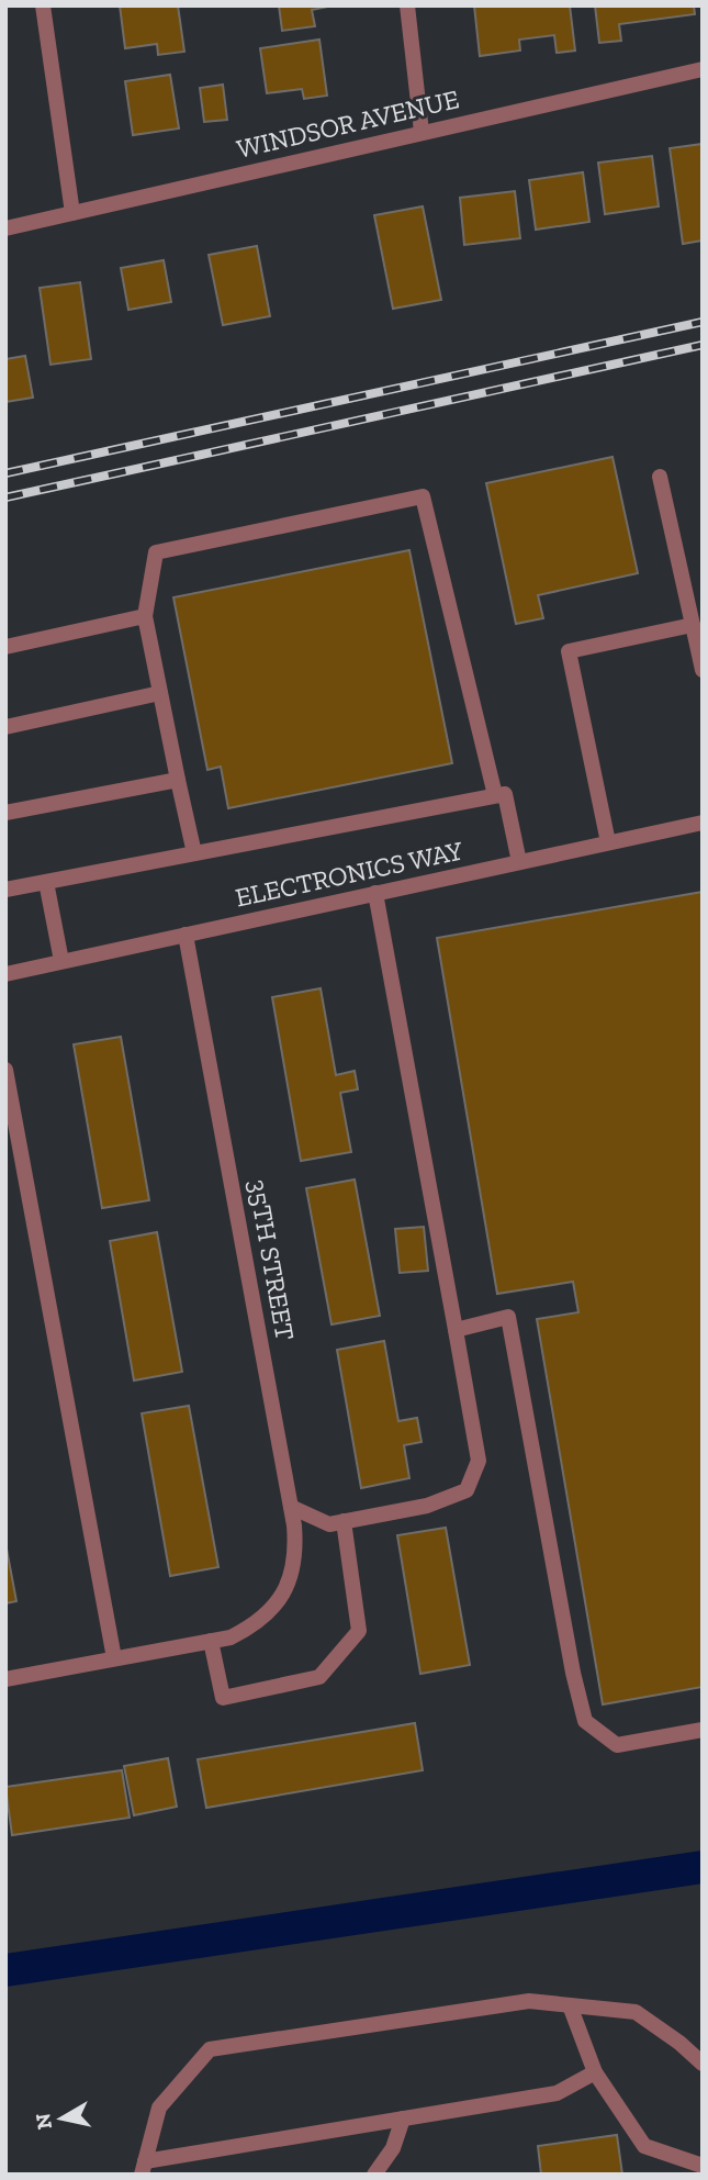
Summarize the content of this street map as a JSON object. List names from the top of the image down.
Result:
{
  "streets": {
    "street": ["WINDSOR AVENUE", "ELECTRONICS WAY", "35TH STREET"]
  },
  "crossings": [
    ["ELECTRONICS WAY", "35TH STREET"]
  ],
  "north": "left"
}
